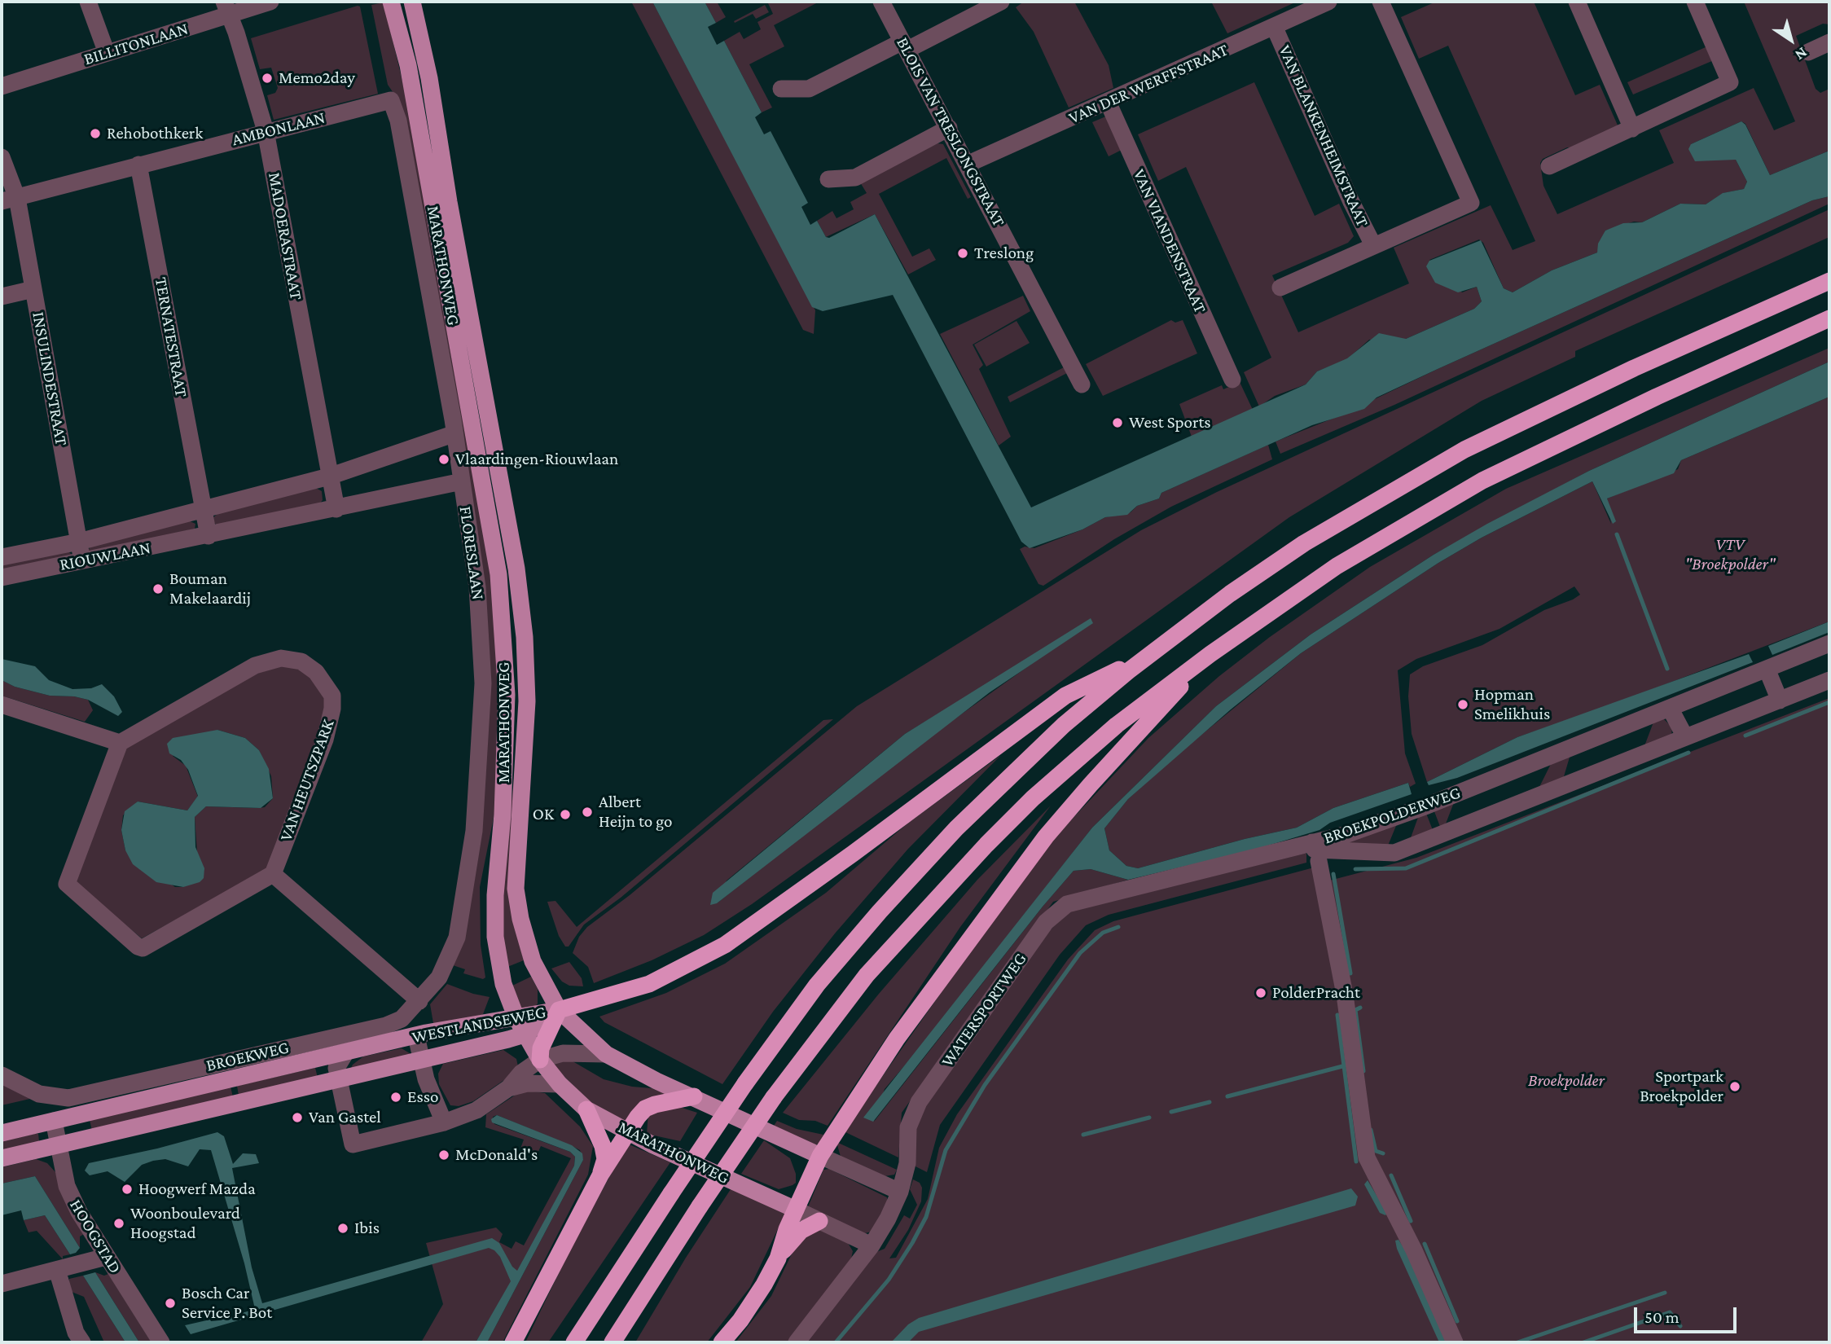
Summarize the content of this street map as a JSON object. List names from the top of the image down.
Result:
{
  "streets": {
    "main road": ["MARATHONWEG", "WESTLANDSEWEG"],
    "street": [
      "BILLITONLAAN",
      "VAN DER WERFFSTRAAT",
      "AMBONLAAN",
      "BLOIS VAN TRESLONGSTRAAT",
      "VAN BLANKENHEIMSTRAAT",
      "MADOERASTRAAT",
      "VAN VIANDENSTRAAT",
      "TERNATESTRAAT",
      "INSULINDESTRAAT",
      "FLORESLAAN",
      "RIOUWLAAN",
      "VAN HEUTSZPARK",
      "BROEKPOLDERWEG",
      "WATERSPORTWEG",
      "BROEKWEG",
      "HOOGSTAD"
    ]
  },
  "crossings": [
    ["BILLITONLAAN", "MADOERASTRAAT"],
    ["VAN DER WERFFSTRAAT", "BLOIS VAN TRESLONGSTRAAT"],
    ["VAN DER WERFFSTRAAT", "VAN BLANKENHEIMSTRAAT"],
    ["VAN DER WERFFSTRAAT", "VAN VIANDENSTRAAT"],
    ["AMBONLAAN", "MADOERASTRAAT"],
    ["AMBONLAAN", "TERNATESTRAAT"],
    ["AMBONLAAN", "INSULINDESTRAAT"],
    ["AMBONLAAN", "FLORESLAAN"],
    ["MADOERASTRAAT", "RIOUWLAAN"],
    ["MARATHONWEG", "WATERSPORTWEG"],
    ["MARATHONWEG", "WESTLANDSEWEG"],
    ["TERNATESTRAAT", "RIOUWLAAN"],
    ["INSULINDESTRAAT", "RIOUWLAAN"],
    ["FLORESLAAN", "RIOUWLAAN"],
    ["FLORESLAAN", "BROEKWEG"],
    ["BROEKPOLDERWEG", "WATERSPORTWEG"],
    ["WESTLANDSEWEG", "HOOGSTAD"]
  ],
  "parks": ["VTV \"Broekpolder\"", "Broekpolder"],
  "places": [
    "Memo2day",
    "Rehobothkerk",
    "Treslong",
    "West Sports",
    "Vlaardingen-Riouwlaan",
    "Bouman Makelaardij",
    "Hopman Smelikhuis",
    "Albert Heijn to go",
    "OK",
    "PolderPracht",
    "Sportpark Broekpolder",
    "Esso",
    "Van Gastel",
    "McDonald's",
    "Hoogwerf Mazda",
    "Woonboulevard Hoogstad",
    "Ibis",
    "Bosch Car Service P. Bot"
  ],
  "scale_bar": "50 m",
  "north": "bottom right"
}
